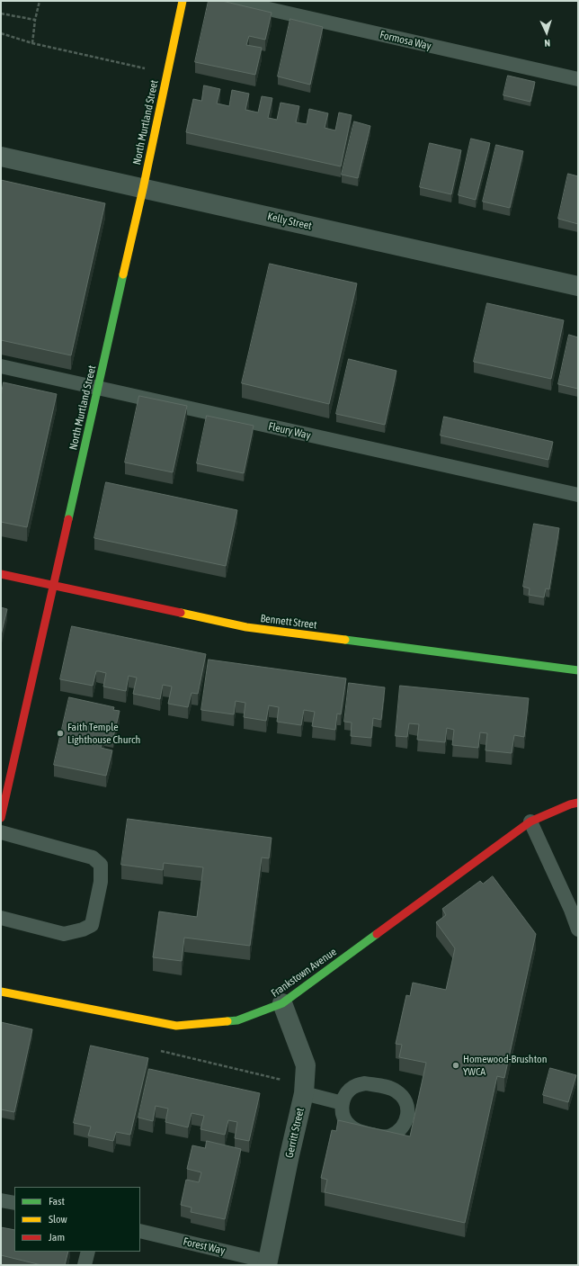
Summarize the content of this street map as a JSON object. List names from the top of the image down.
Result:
{
  "streets": {
    "street": [
      "North Murtland Street",
      "Kelly Street",
      "Bennett Street",
      "Frankstown Avenue",
      "Gerritt Street"
    ],
    "lane": ["Formosa Way", "Fleury Way", "Forest Way"]
  },
  "crossings": [
    ["North Murtland Street", "Kelly Street"],
    ["North Murtland Street", "Fleury Way"],
    ["North Murtland Street", "Bennett Street"],
    ["Frankstown Avenue", "Gerritt Street"],
    ["Gerritt Street", "Forest Way"]
  ],
  "places": ["Faith Temple Lighthouse Church", "Homewood-Brushton YWCA"],
  "legend": ["Fast", "Slow", "Jam"],
  "north": "bottom"
}
